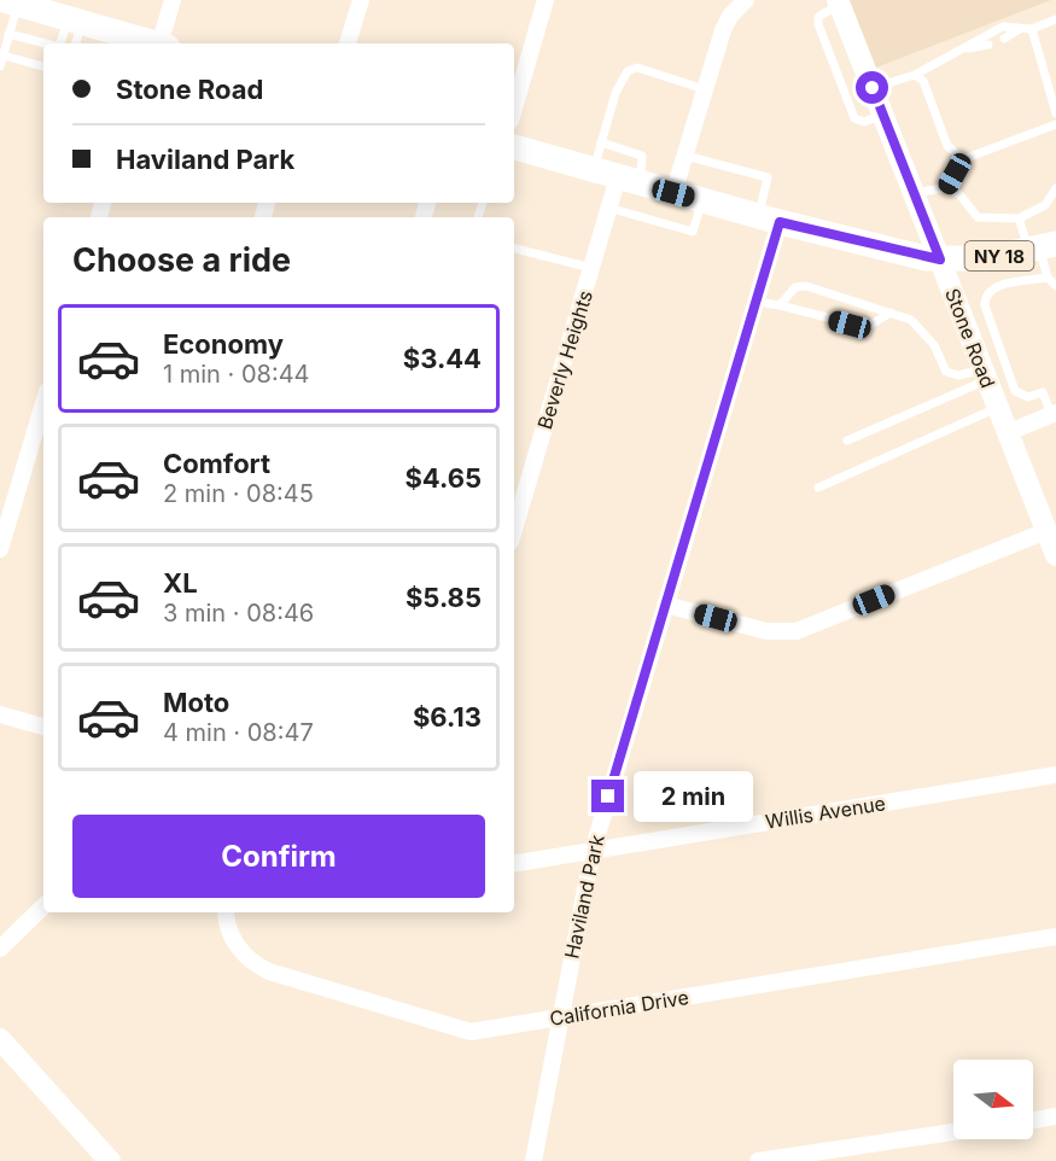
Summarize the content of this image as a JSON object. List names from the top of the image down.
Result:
{
  "streets": {
    "main road": ["NY 18"],
    "street": [
      "Stone Road",
      "Beverly Heights",
      "Willis Avenue",
      "Haviland Park",
      "California Drive"
    ]
  },
  "crossings": [
    ["NY 18", "Stone Road"],
    ["NY 18", "Beverly Heights"],
    ["NY 18", "Haviland Park"],
    ["Willis Avenue", "Haviland Park"],
    ["Haviland Park", "California Drive"]
  ],
  "north": "right",
  "page": {
    "banner": ["Stone Road", "Haviland Park"],
    "heading": "Choose a ride",
    "list": [
      {
        "name": "Economy",
        "note": "1 min · 08:44",
        "value": "$3.44"
      },
      {
        "name": "Comfort",
        "note": "2 min · 08:45",
        "value": "$4.65"
      },
      {
        "name": "XL",
        "note": "3 min · 08:46",
        "value": "$5.85"
      },
      {
        "name": "Moto",
        "note": "4 min · 08:47",
        "value": "$6.13"
      }
    ],
    "bubble": "2 min",
    "buttons": "Confirm"
  }
}
